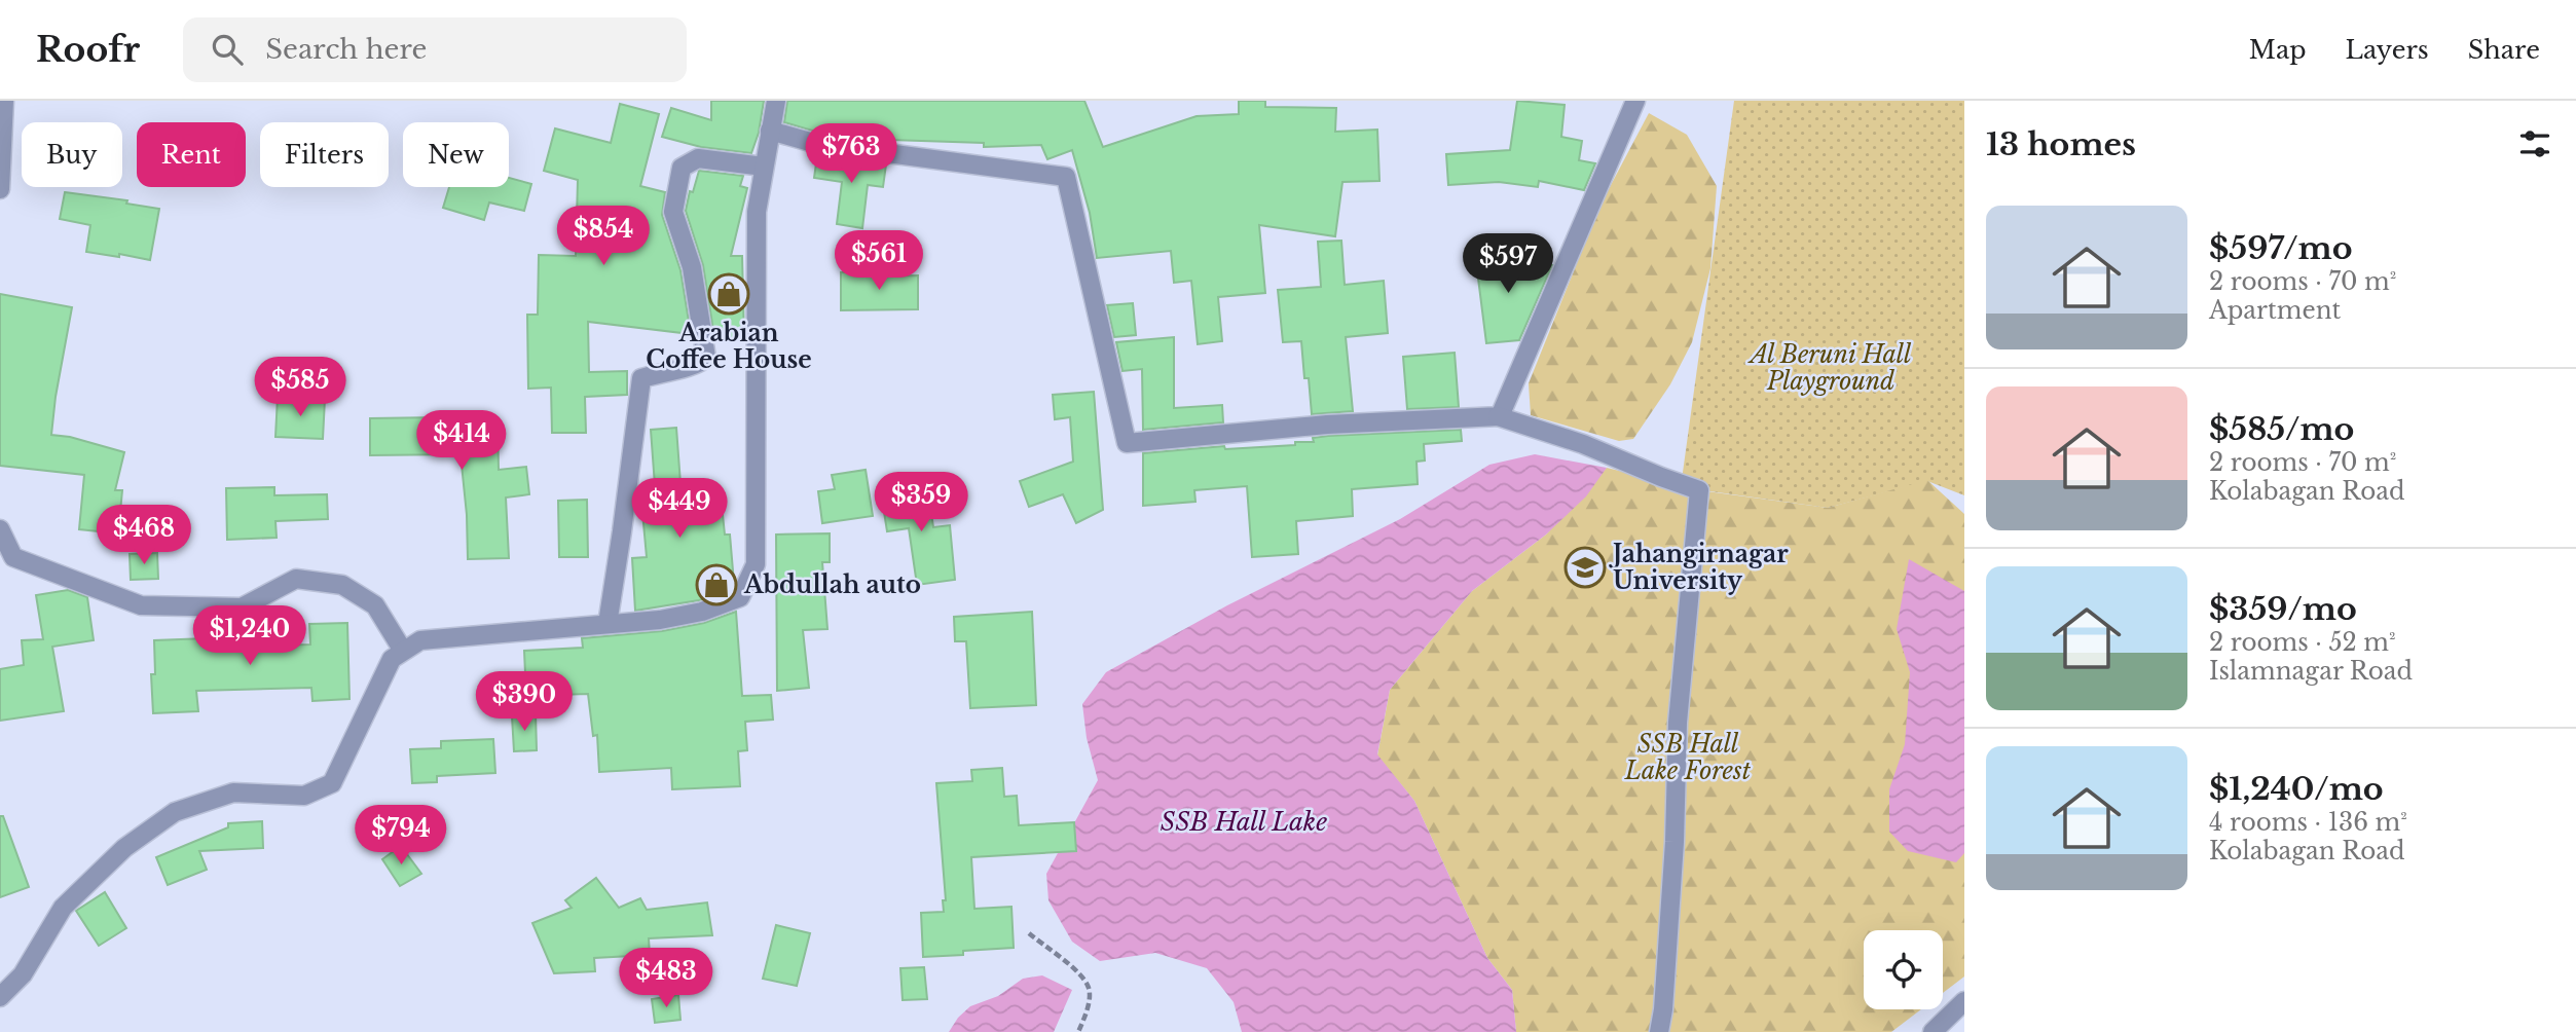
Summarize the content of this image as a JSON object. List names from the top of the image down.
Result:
{
  "water": ["SSB Hall Lake"],
  "parks": ["Al Beruni Hall Playground", "SSB Hall Lake Forest"],
  "places": {
    "shop": ["Arabian Coffee House", "Abdullah auto"],
    "school or university": ["Jahangirnagar University"]
  },
  "page": {
    "header": "Roofr",
    "search": "Search here",
    "nav": ["Map", "Layers", "Share"],
    "heading": "13 homes",
    "chip": [
      "Buy",
      "Rent",
      "Filters",
      "New"
    ],
    "price": [
      "$763",
      "$854",
      "$561",
      "$597",
      "$585",
      "$414",
      "$359",
      "$449",
      "$468",
      "$1,240",
      "$390",
      "$794",
      "$483"
    ],
    "list": [
      {
        "name": "$597/mo",
        "note": "2 rooms · 70 m² · Apartment"
      },
      {
        "name": "$585/mo",
        "note": "2 rooms · 70 m² · Kolabagan Road"
      },
      {
        "name": "$359/mo",
        "note": "2 rooms · 52 m² · Islamnagar Road"
      },
      {
        "name": "$1,240/mo",
        "note": "4 rooms · 136 m² · Kolabagan Road"
      }
    ]
  }
}
